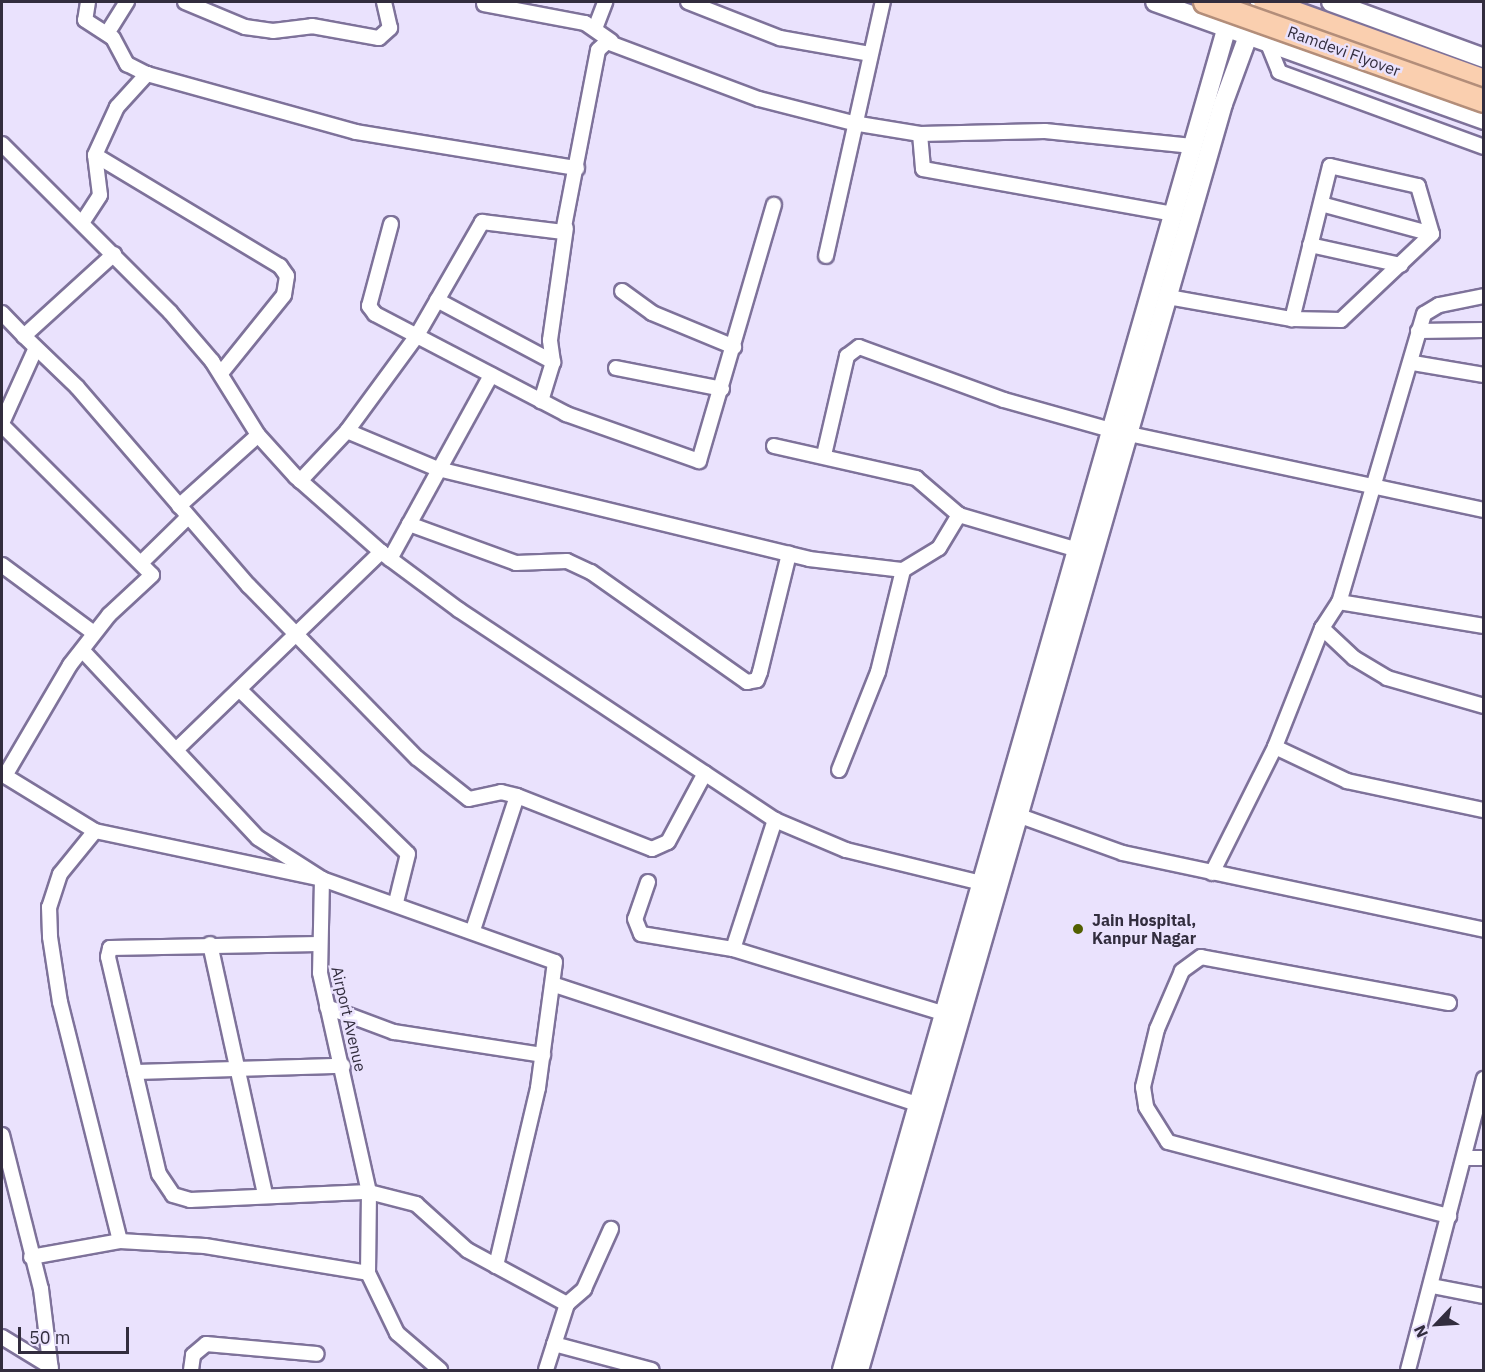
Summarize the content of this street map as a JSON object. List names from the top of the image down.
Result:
{
  "streets": {
    "highway": ["Ramdevi Flyover"],
    "street": ["Airport Avenue"]
  },
  "places": ["Jain Hospital, Kanpur Nagar"],
  "scale_bar": "50 m",
  "north": "bottom left"
}
